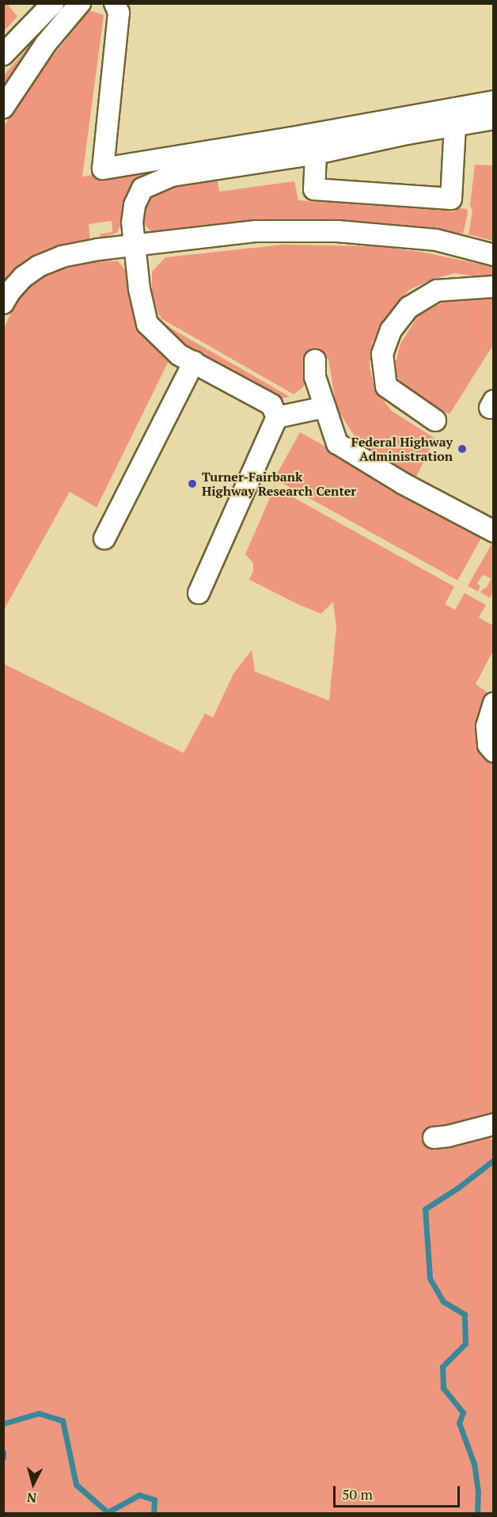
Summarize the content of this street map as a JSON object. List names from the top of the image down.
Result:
{
  "places": ["Federal Highway Administration", "Turner-Fairbank Highway Research Center"],
  "scale_bar": "50 m",
  "north": "bottom"
}
